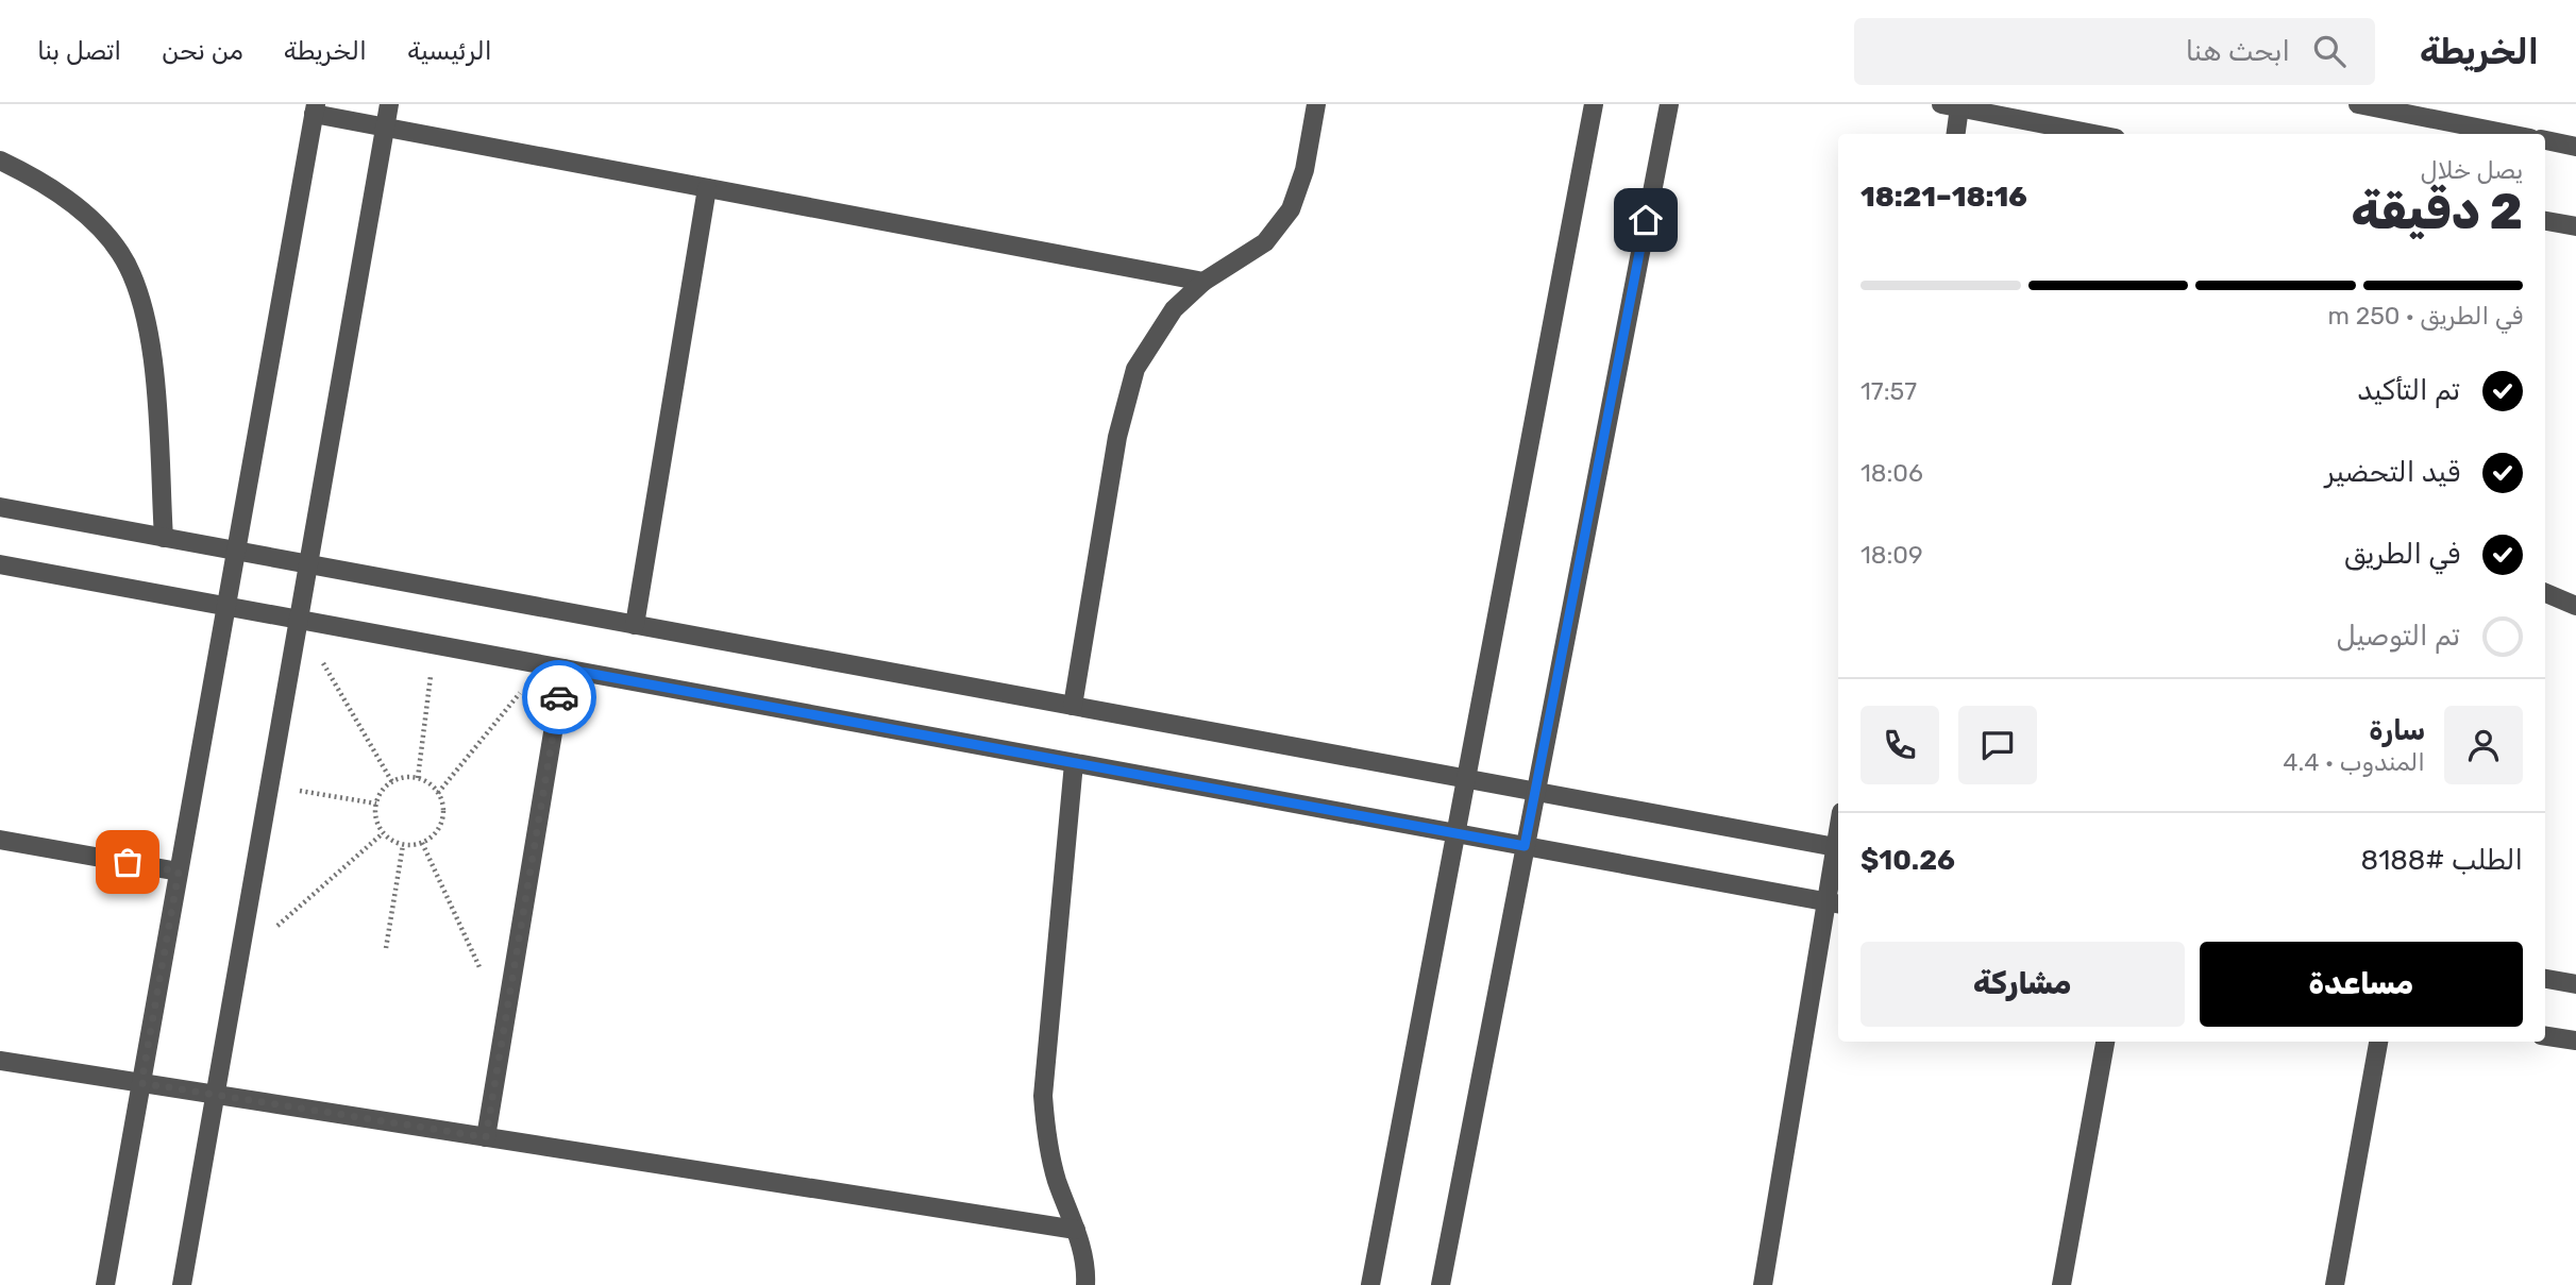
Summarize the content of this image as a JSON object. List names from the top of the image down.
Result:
{
  "page": {
    "header": "الخريطة",
    "search": "ابحث هنا",
    "nav": [
      "الرئيسية",
      "الخريطة",
      "من نحن",
      "اتصل بنا"
    ],
    "heading": ["2 دقيقة", "يصل خلال", "18:16–18:21"],
    "panel": [
      "سارة",
      "المندوب · 4.4",
      "الطلب #8188",
      "$10.26"
    ],
    "bar": "في الطريق · 250 m",
    "list": [
      ["تم التأكيد", "17:57"],
      ["قيد التحضير", "18:06"],
      ["في الطريق", "18:09"],
      "تم التوصيل"
    ],
    "buttons": ["مساعدة", "مشاركة"]
  }
}
